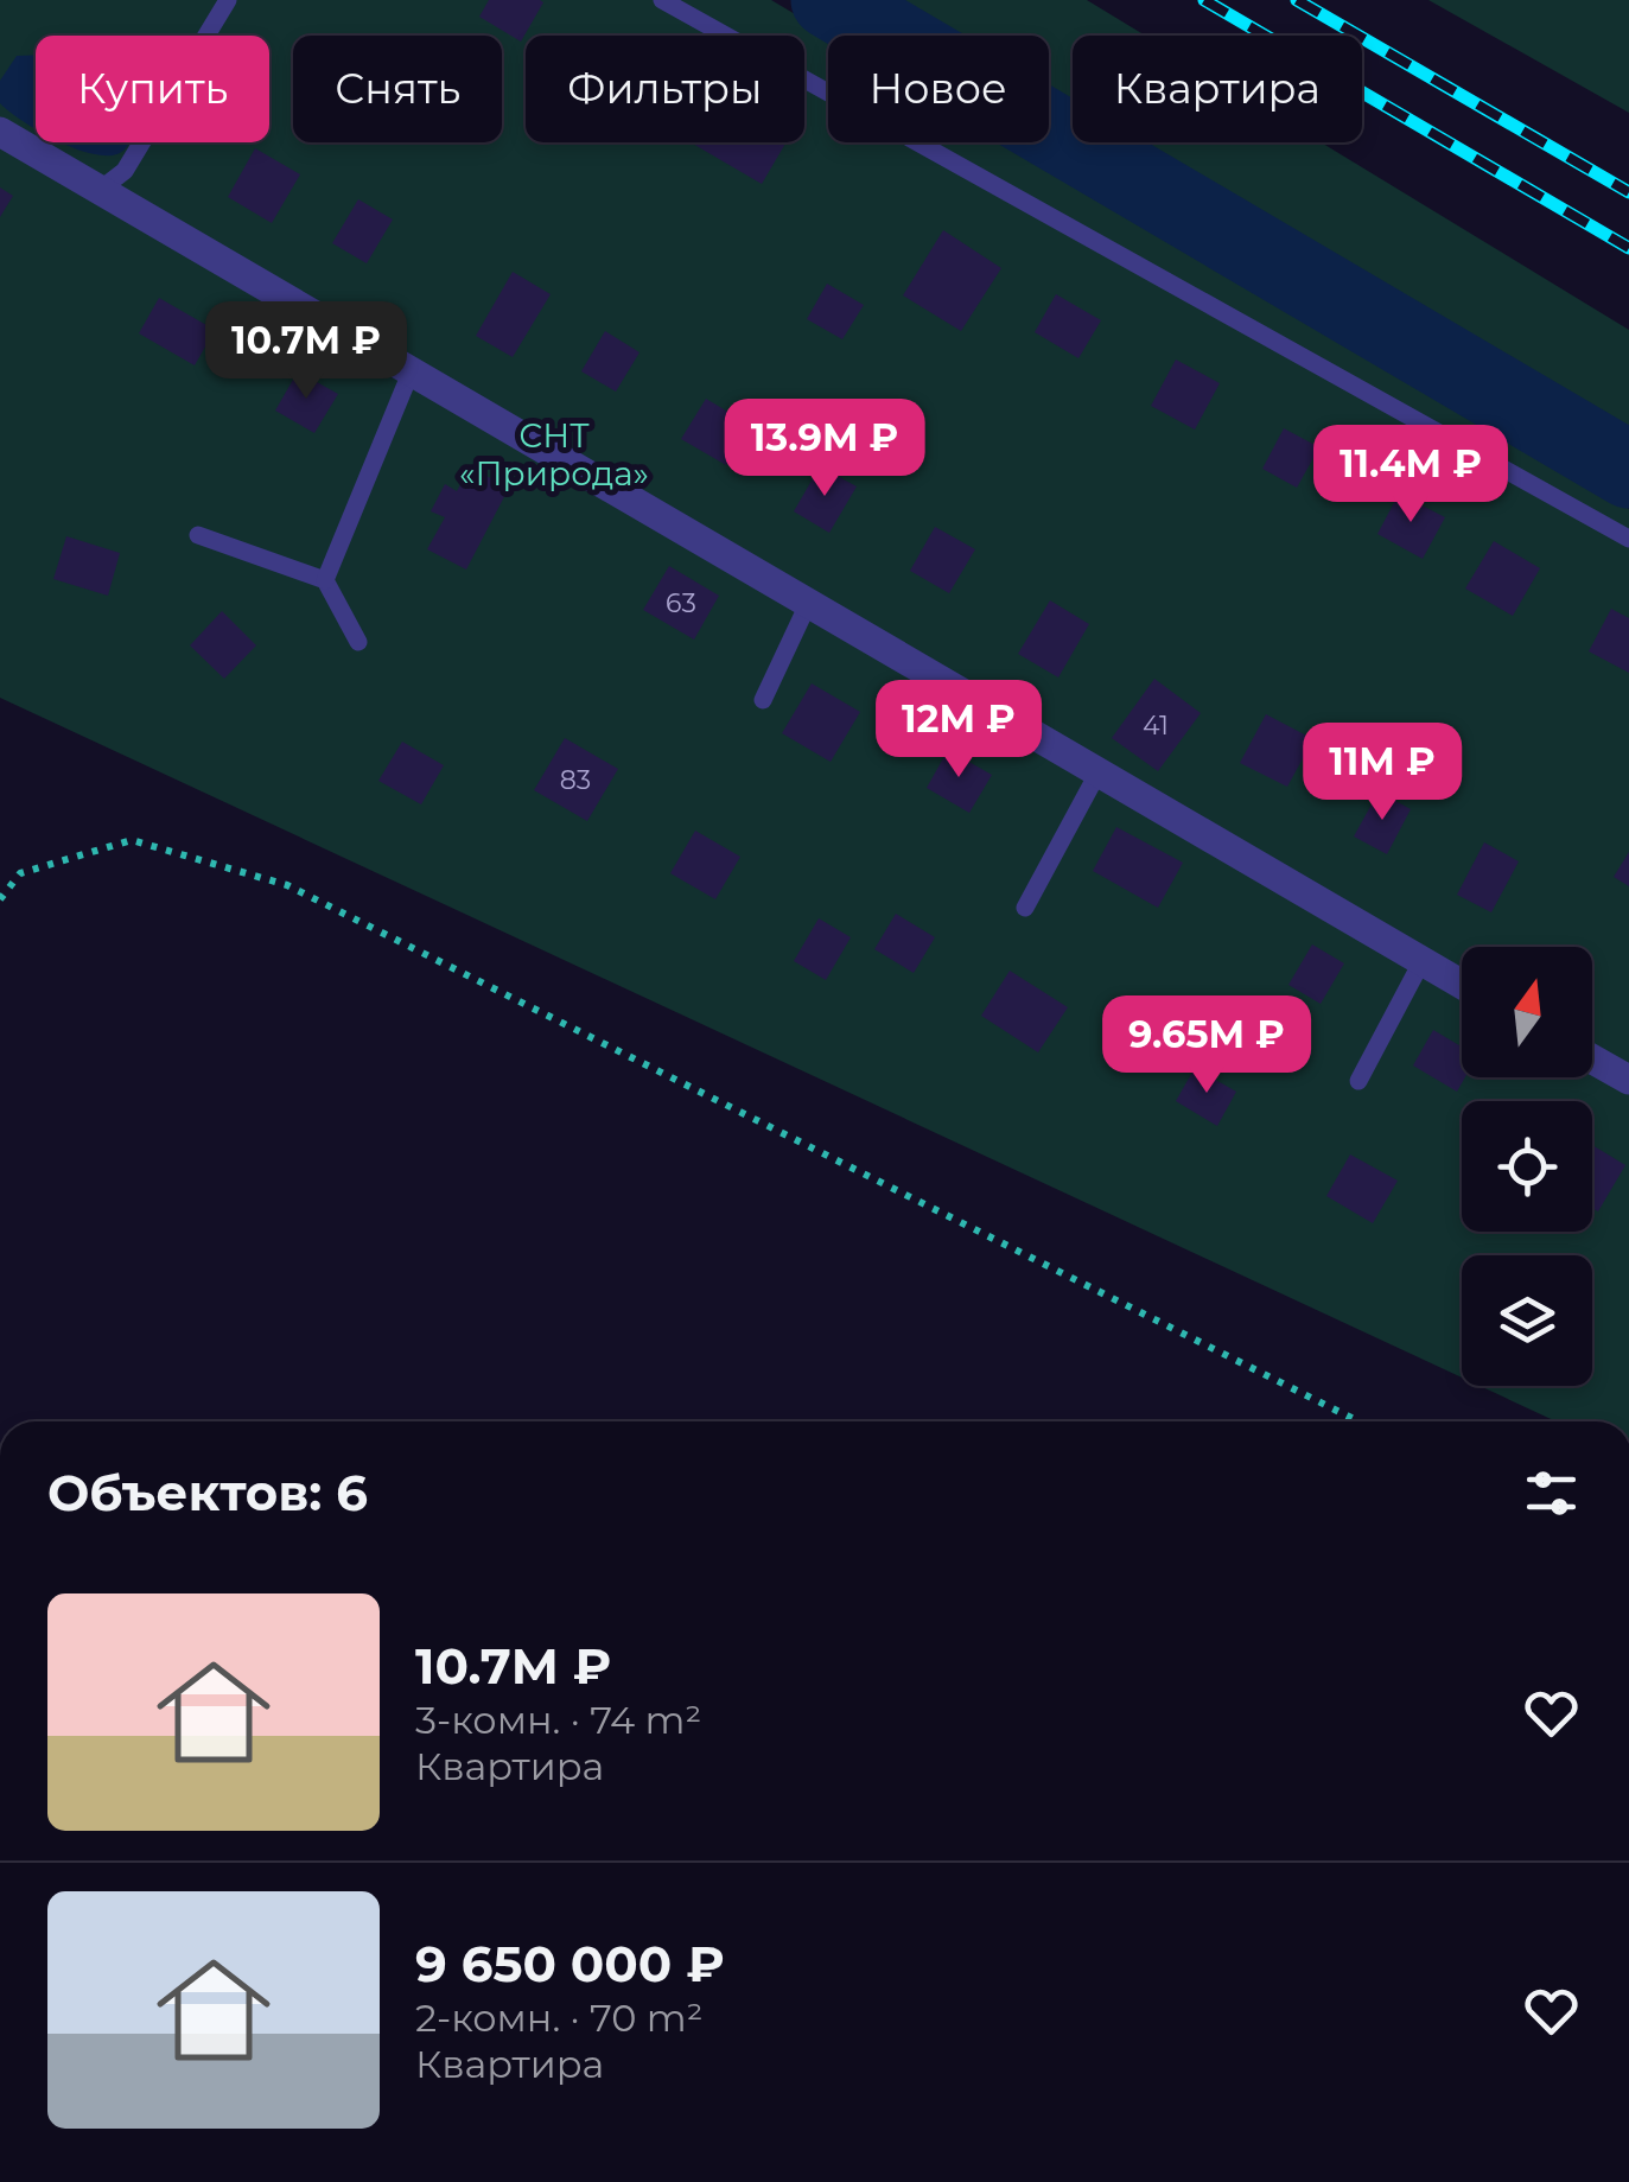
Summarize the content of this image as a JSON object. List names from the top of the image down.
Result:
{
  "parks": ["СНТ «Природа»"],
  "house_numbers": ["63", "41", "83"],
  "north": "top",
  "page": {
    "chip": [
      "Купить",
      "Снять",
      "Фильтры",
      "Новое",
      "Квартира"
    ],
    "price": [
      "10.7M ₽",
      "13.9M ₽",
      "11.4M ₽",
      "12M ₽",
      "11M ₽",
      "9.65M ₽"
    ],
    "heading": "Объектов: 6",
    "list": [
      {
        "name": "10.7M ₽",
        "note": "3-комн. · 74 m² · Квартира"
      },
      {
        "name": "9 650 000 ₽",
        "note": "2-комн. · 70 m² · Квартира"
      }
    ]
  }
}
